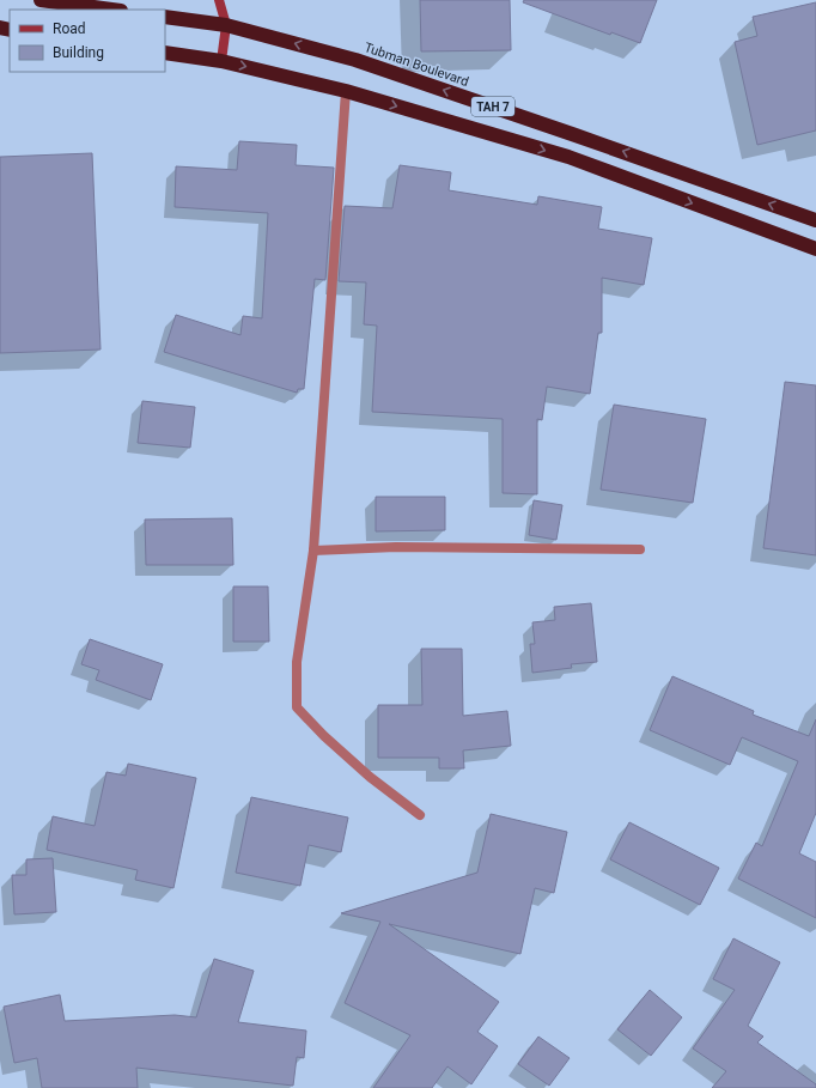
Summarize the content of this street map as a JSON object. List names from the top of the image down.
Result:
{
  "streets": {
    "highway": ["Tubman Boulevard", "TAH 7"]
  },
  "legend": ["Road", "Building"]
}
